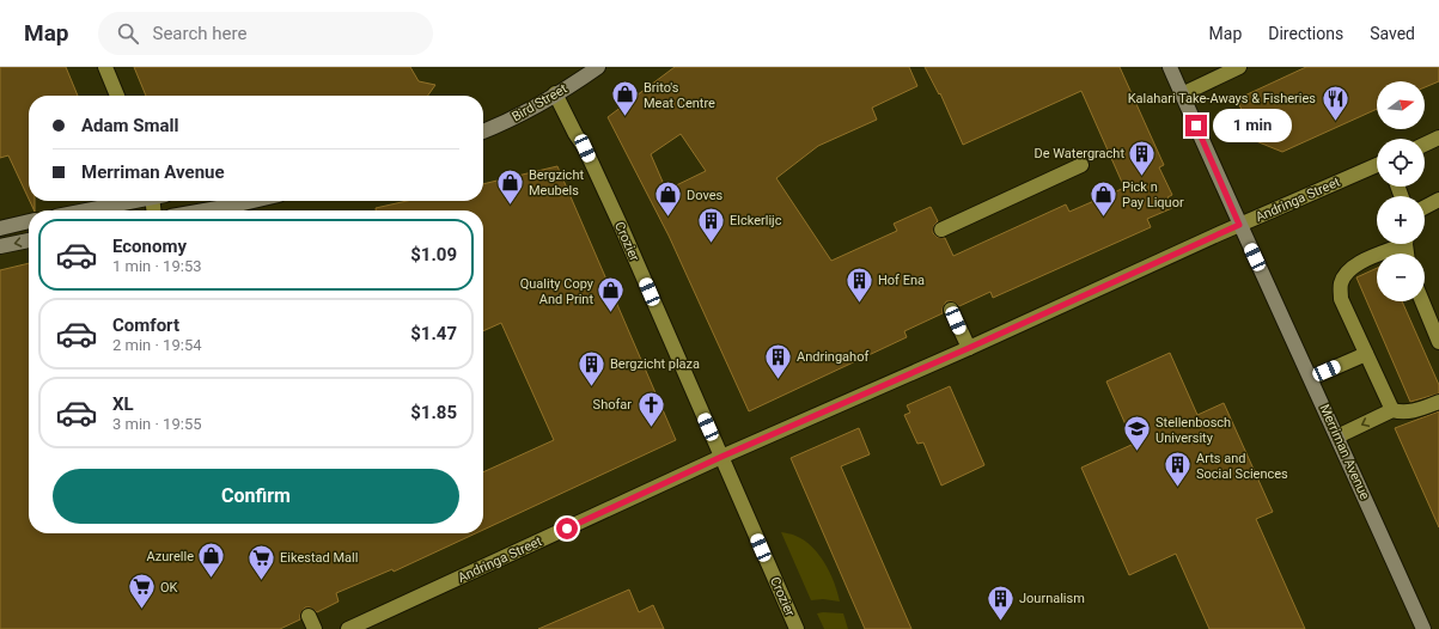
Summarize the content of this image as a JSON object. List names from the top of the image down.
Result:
{
  "streets": {
    "street": [
      "Bird Street",
      "Andringa Street",
      "Crozier",
      "Merriman Avenue"
    ]
  },
  "crossings": [
    ["Bird Street", "Crozier"],
    ["Andringa Street", "Crozier"],
    ["Andringa Street", "Merriman Avenue"]
  ],
  "places": {
    "shop": [
      "Brito's Meat Centre",
      "Bergzicht Meubels",
      "Pick n Pay Liquor",
      "Doves",
      "Quality Copy And Print",
      "Azurelle"
    ],
    "restaurant": ["Kalahari Take-Aways & Fisheries"],
    "building": [
      "De Watergracht",
      "Elckerlijc",
      "Hof Ena",
      "Andringahof",
      "Bergzicht plaza",
      "Arts and Social Sciences",
      "Journalism"
    ],
    "church": ["Shofar"],
    "school or university": ["Stellenbosch University"],
    "supermarket": ["Eikestad Mall", "OK"]
  },
  "north": "right",
  "page": {
    "header": "Map",
    "search": "Search here",
    "nav": ["Map", "Directions", "Saved"],
    "map_buttons": ["+", "−"],
    "banner": ["Adam Small", "Merriman Avenue"],
    "bubble": "1 min",
    "list": [
      {
        "name": "Economy",
        "note": "1 min · 19:53",
        "value": "$1.09"
      },
      {
        "name": "Comfort",
        "note": "2 min · 19:54",
        "value": "$1.47"
      },
      {
        "name": "XL",
        "note": "3 min · 19:55",
        "value": "$1.85"
      }
    ],
    "buttons": "Confirm"
  }
}
